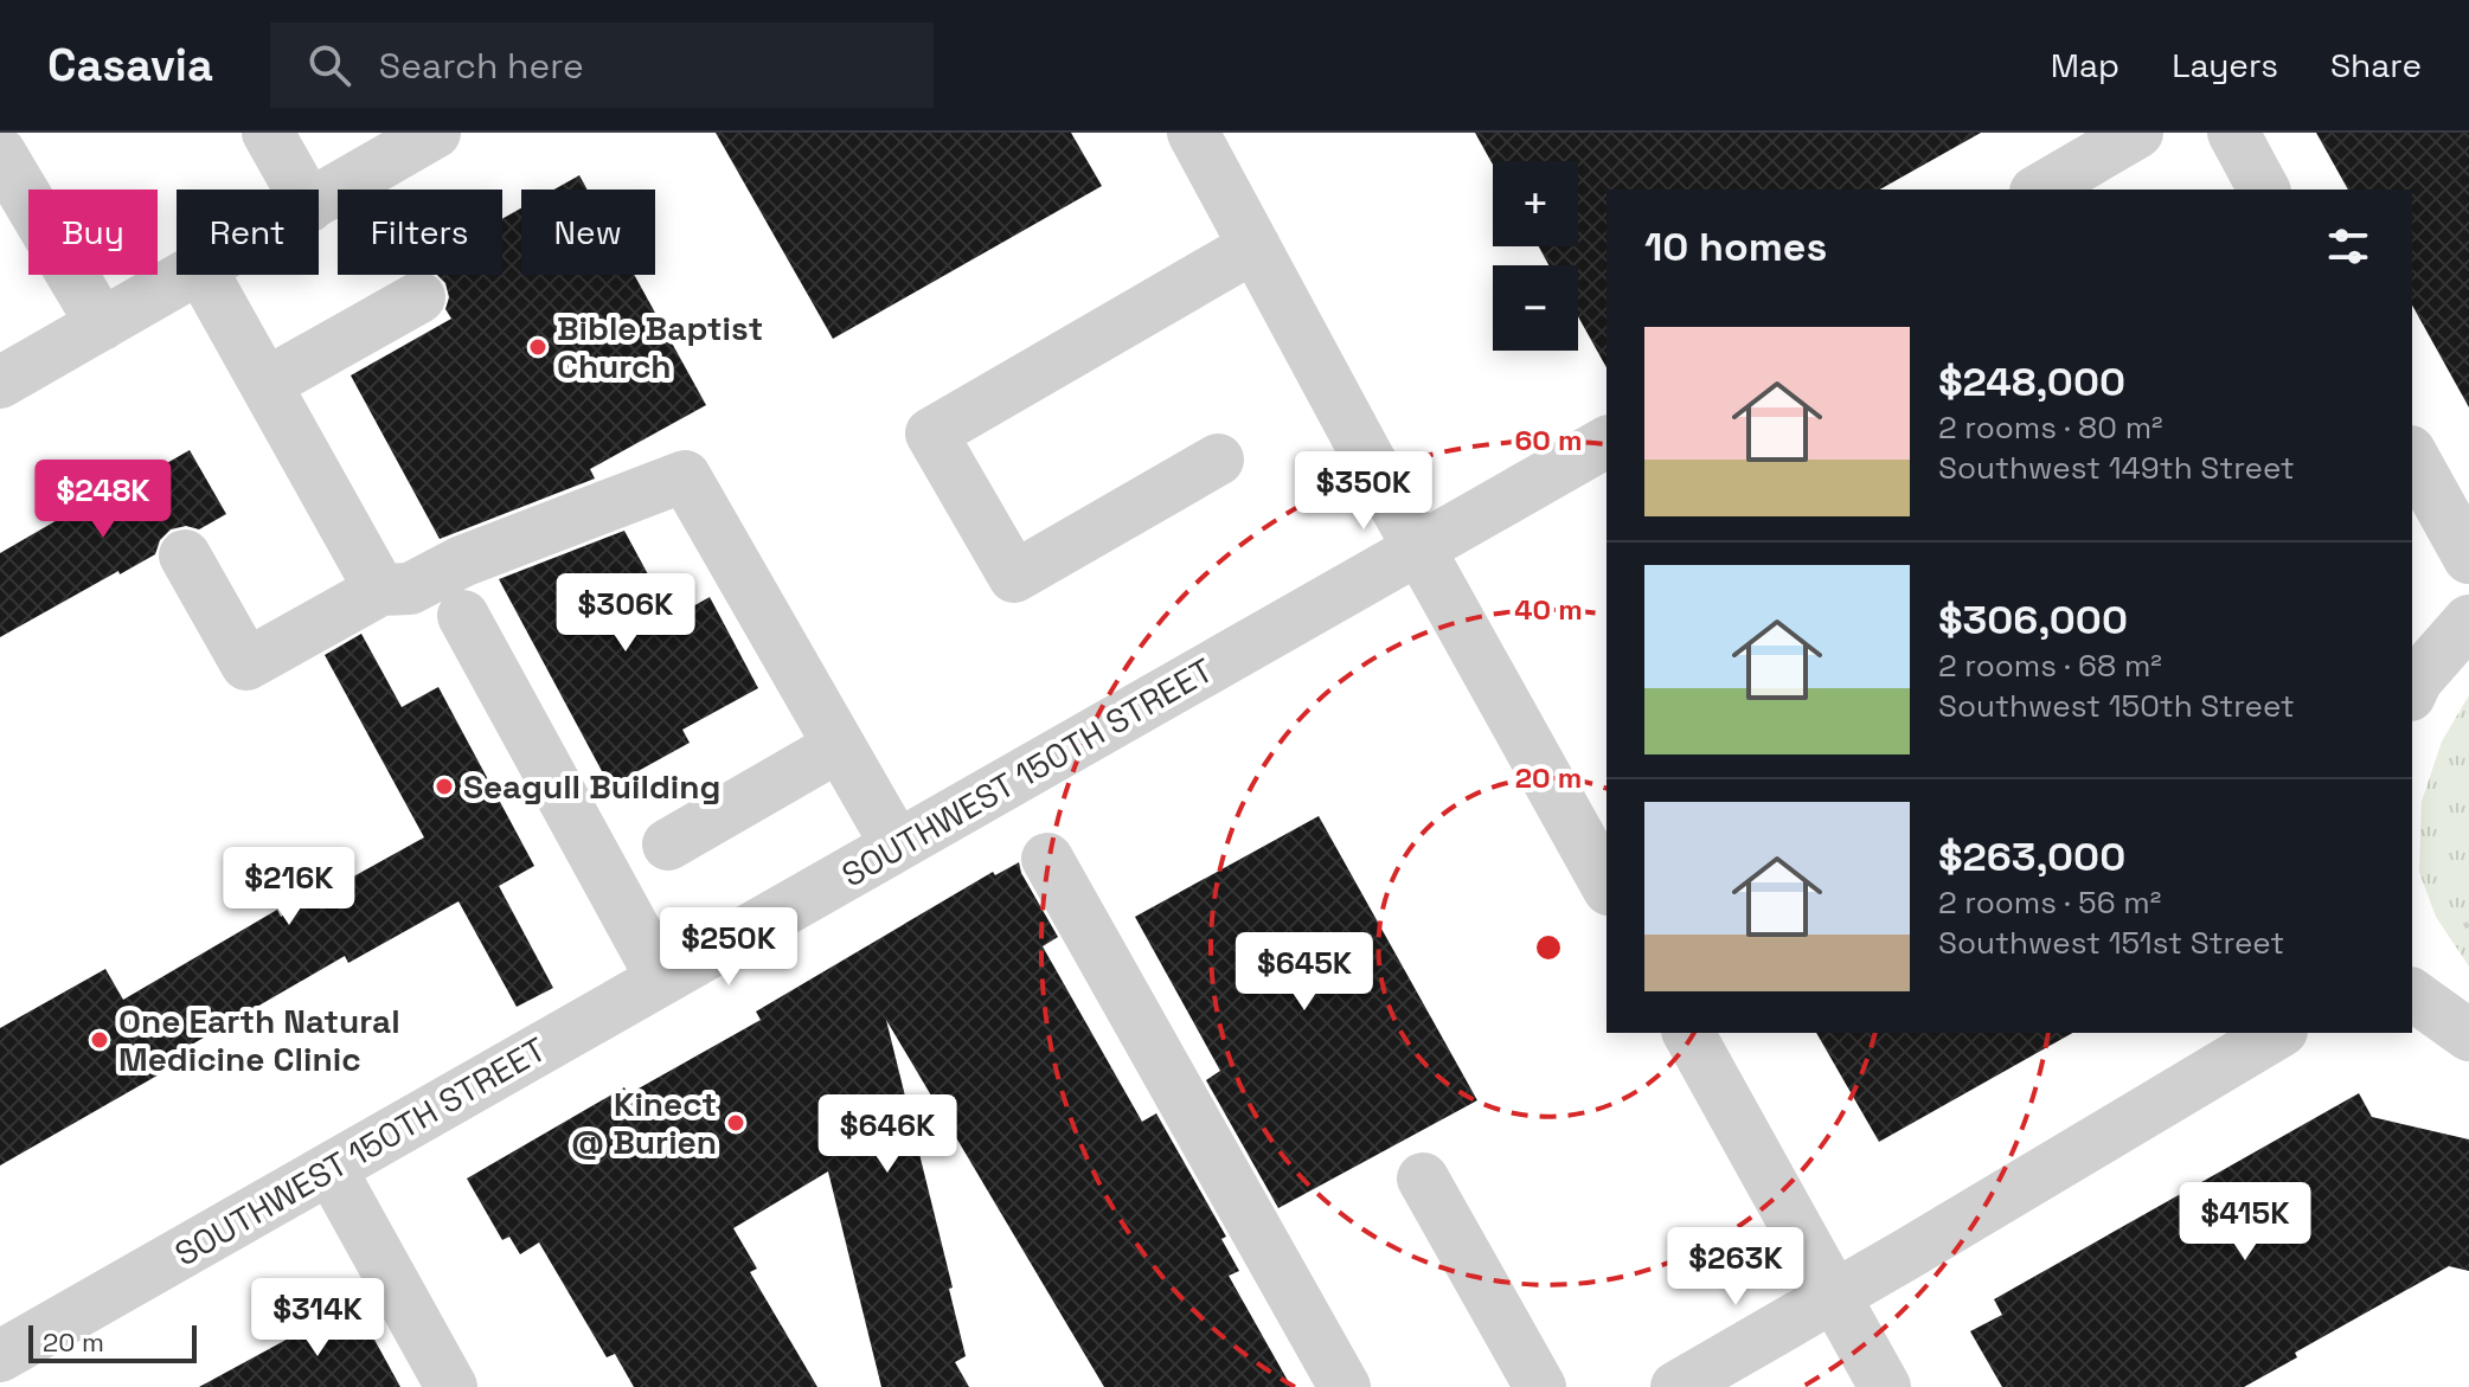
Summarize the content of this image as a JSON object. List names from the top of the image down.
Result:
{
  "streets": {
    "street": ["SOUTHWEST 150TH STREET"]
  },
  "places": [
    "Bible Baptist Church",
    "Seagull Building",
    "One Earth Natural Medicine Clinic",
    "Kinect @ Burien"
  ],
  "scale_bar": "20 m",
  "page": {
    "header": "Casavia",
    "search": "Search here",
    "nav": ["Map", "Layers", "Share"],
    "map_buttons": ["+", "−"],
    "chip": [
      "Buy",
      "Rent",
      "Filters",
      "New"
    ],
    "heading": "10 homes",
    "list": [
      {
        "name": "$248,000",
        "note": "2 rooms · 80 m² · Southwest 149th Street"
      },
      {
        "name": "$306,000",
        "note": "2 rooms · 68 m² · Southwest 150th Street"
      },
      {
        "name": "$263,000",
        "note": "2 rooms · 56 m² · Southwest 151st Street"
      }
    ],
    "price": [
      "$350K",
      "$248K",
      "$306K",
      "$216K",
      "$250K",
      "$645K",
      "$646K",
      "$415K",
      "$263K",
      "$314K"
    ],
    "scale": "20 m"
  },
  "rings": ["60 m", "40 m", "20 m"]
}
